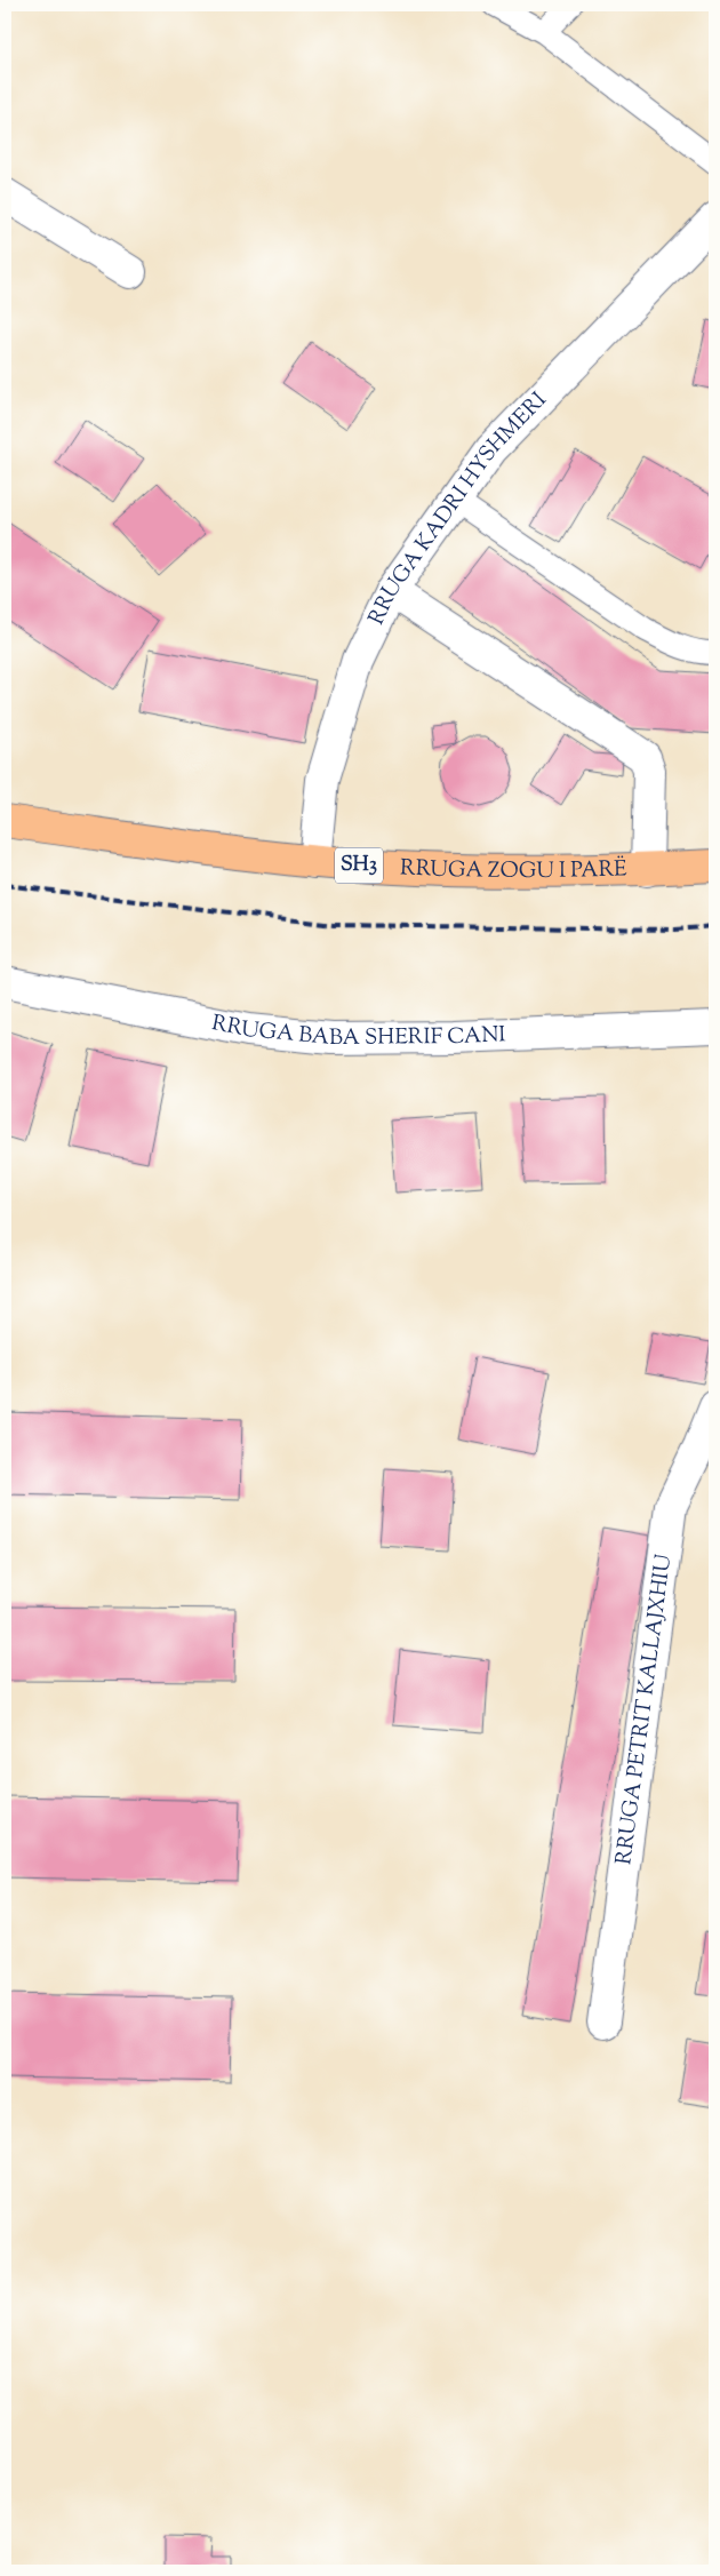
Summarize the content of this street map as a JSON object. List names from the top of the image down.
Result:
{
  "streets": {
    "main road": ["SH3", "RRUGA ZOGU I PARË"],
    "street": ["RRUGA KADRI HYSHMERI", "RRUGA BABA SHERIF CANI", "RRUGA PETRIT KALLAJXHIU"]
  },
  "crossings": [
    ["RRUGA KADRI HYSHMERI", "RRUGA ZOGU I PARË"]
  ]
}
